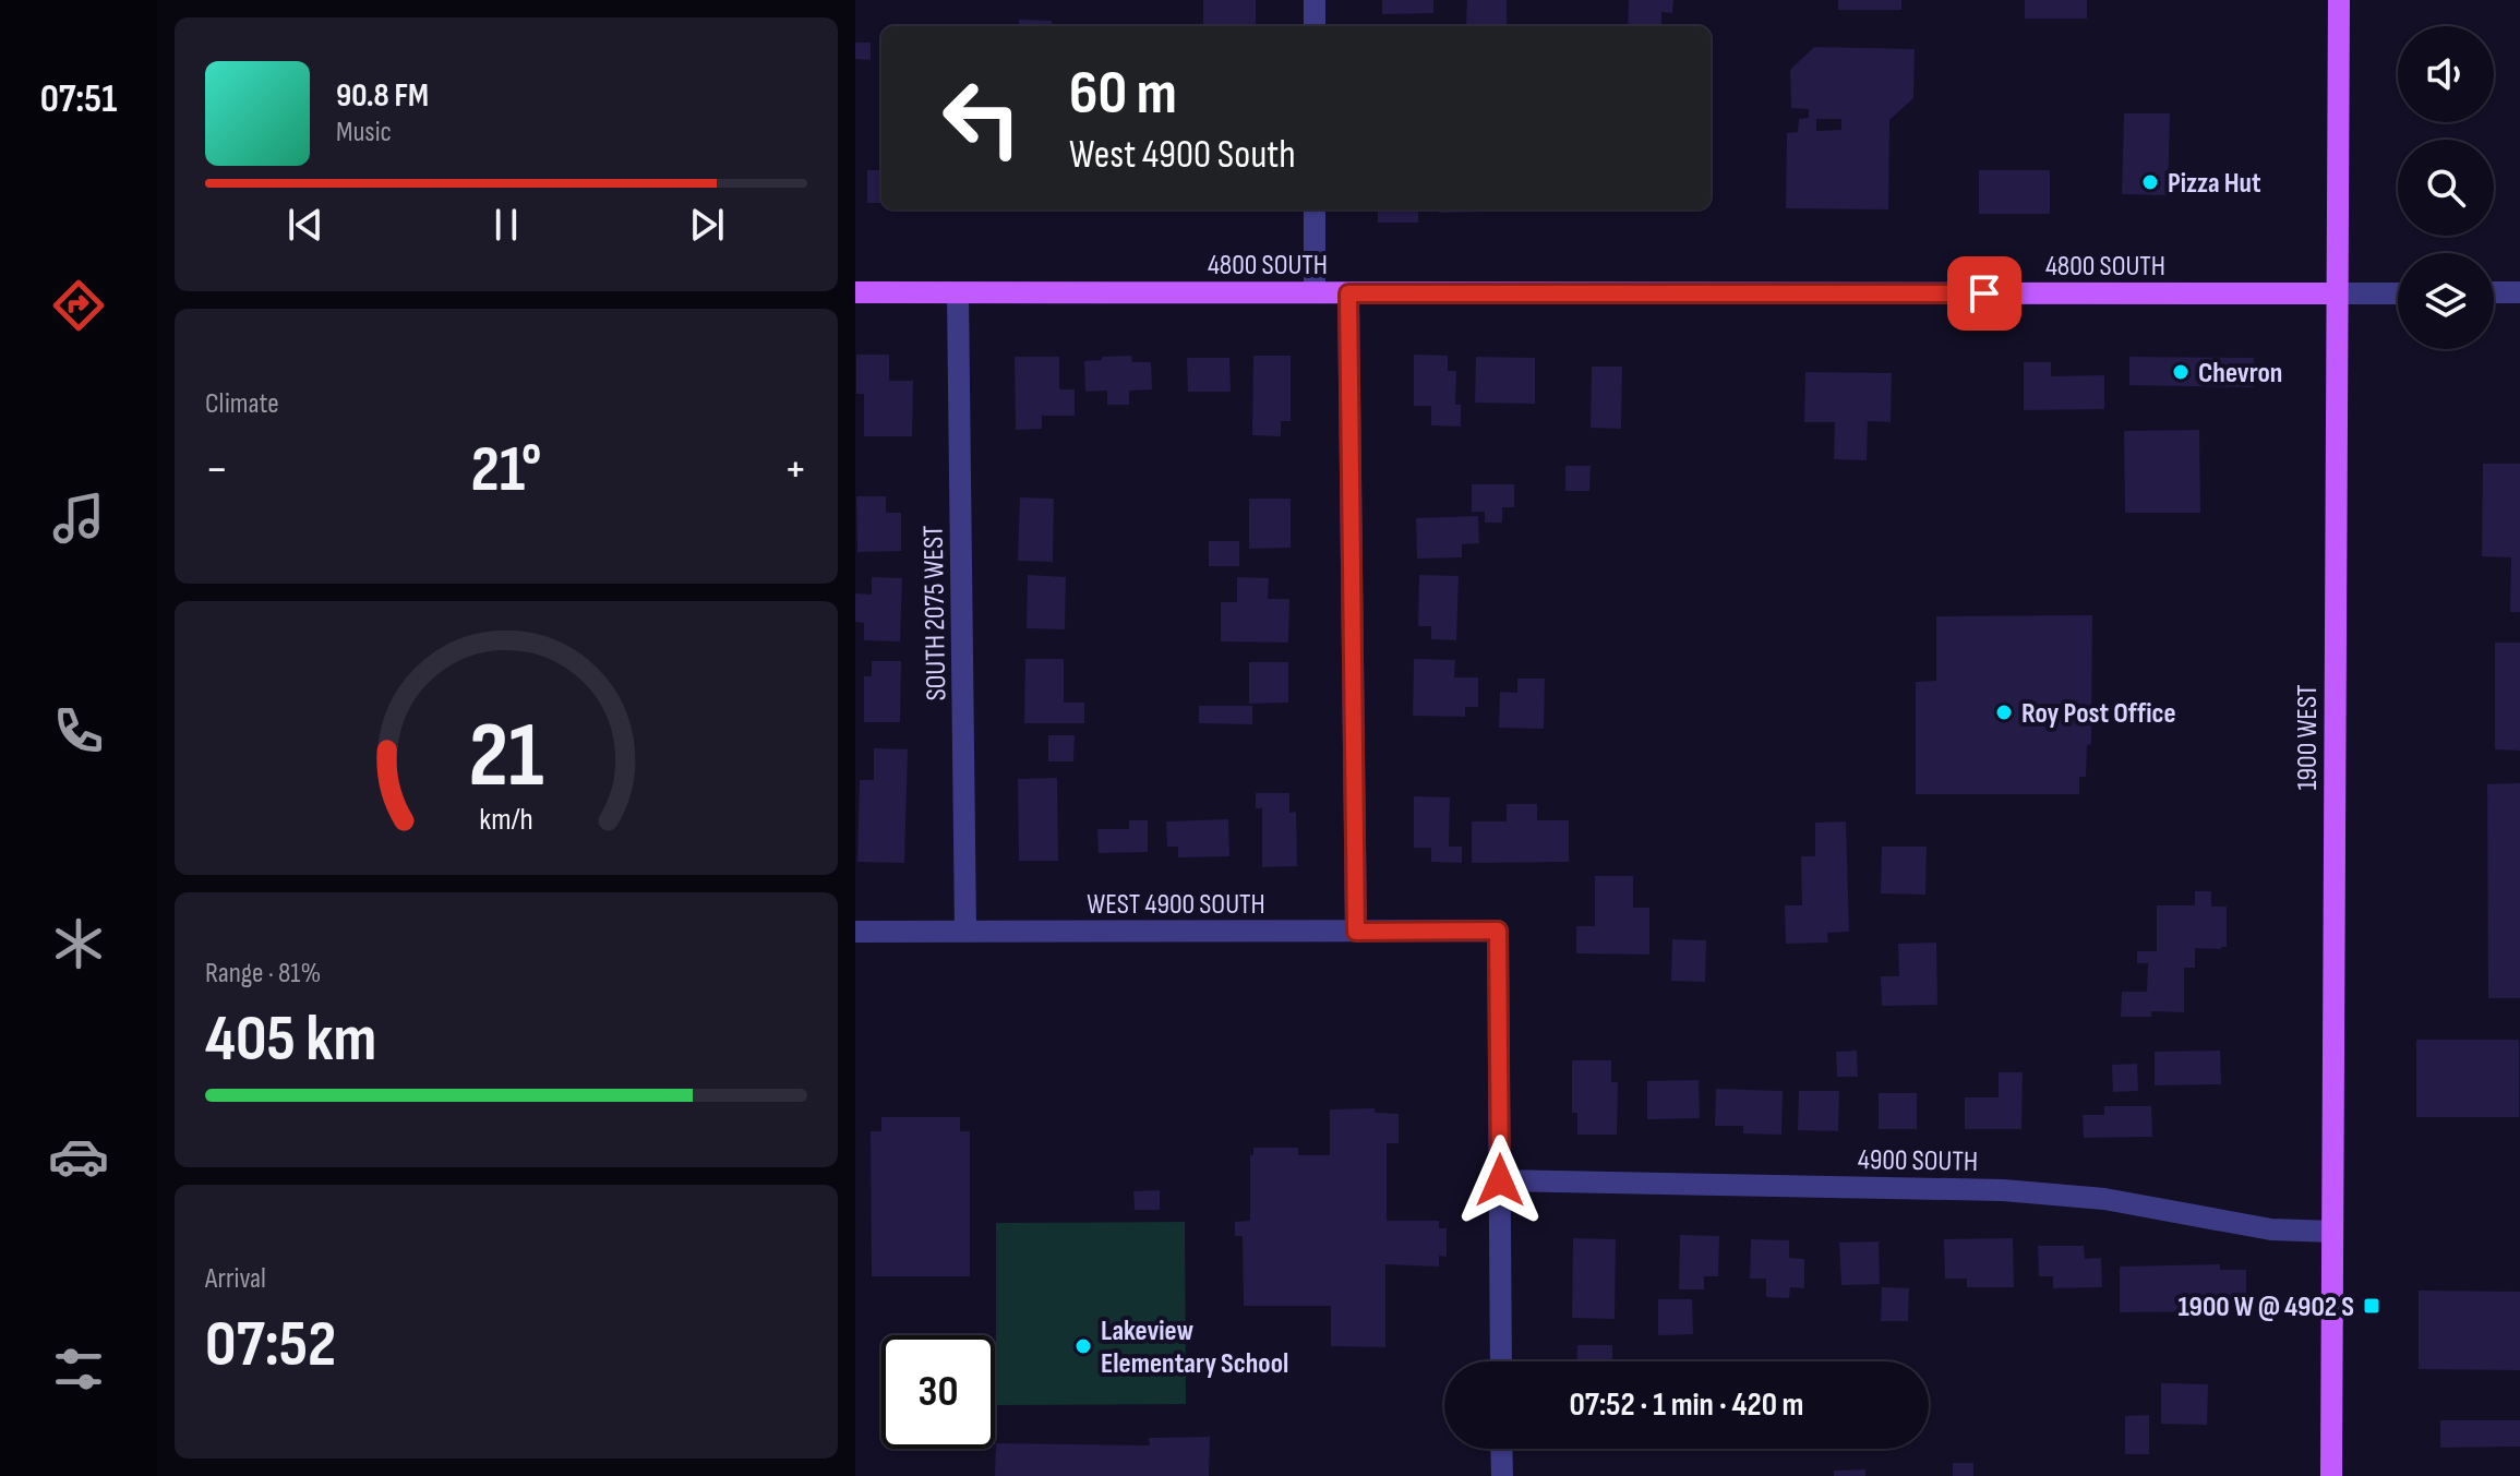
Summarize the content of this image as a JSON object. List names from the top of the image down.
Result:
{
  "streets": {
    "main road": ["4800 SOUTH", "1900 WEST"],
    "street": ["SOUTH 2075 WEST", "WEST 4900 SOUTH", "4900 SOUTH"]
  },
  "crossings": [
    ["4800 SOUTH", "SOUTH 2075 WEST"],
    ["4800 SOUTH", "1900 WEST"],
    ["SOUTH 2075 WEST", "WEST 4900 SOUTH"],
    ["1900 WEST", "4900 SOUTH"],
    ["WEST 4900 SOUTH", "4900 SOUTH"]
  ],
  "places": {
    "other": [
      "Pizza Hut",
      "Chevron",
      "Roy Post Office",
      "Lakeview Elementary School"
    ],
    "transit": ["1900 W @ 4902 S"]
  },
  "page": {
    "tabs": "07:51",
    "turn": ["60 m", "West 4900 South"],
    "song": ["90.8 FM", "Music"],
    "tile": [
      "Climate",
      ["Range · 81%", "405 km"],
      ["Arrival", "07:52"]
    ],
    "heat": ["−", "21°", "+"],
    "limit": "30",
    "trip": "07:52 · 1 min · 420 m",
    "gauge": ["21", "km/h"]
  }
}
